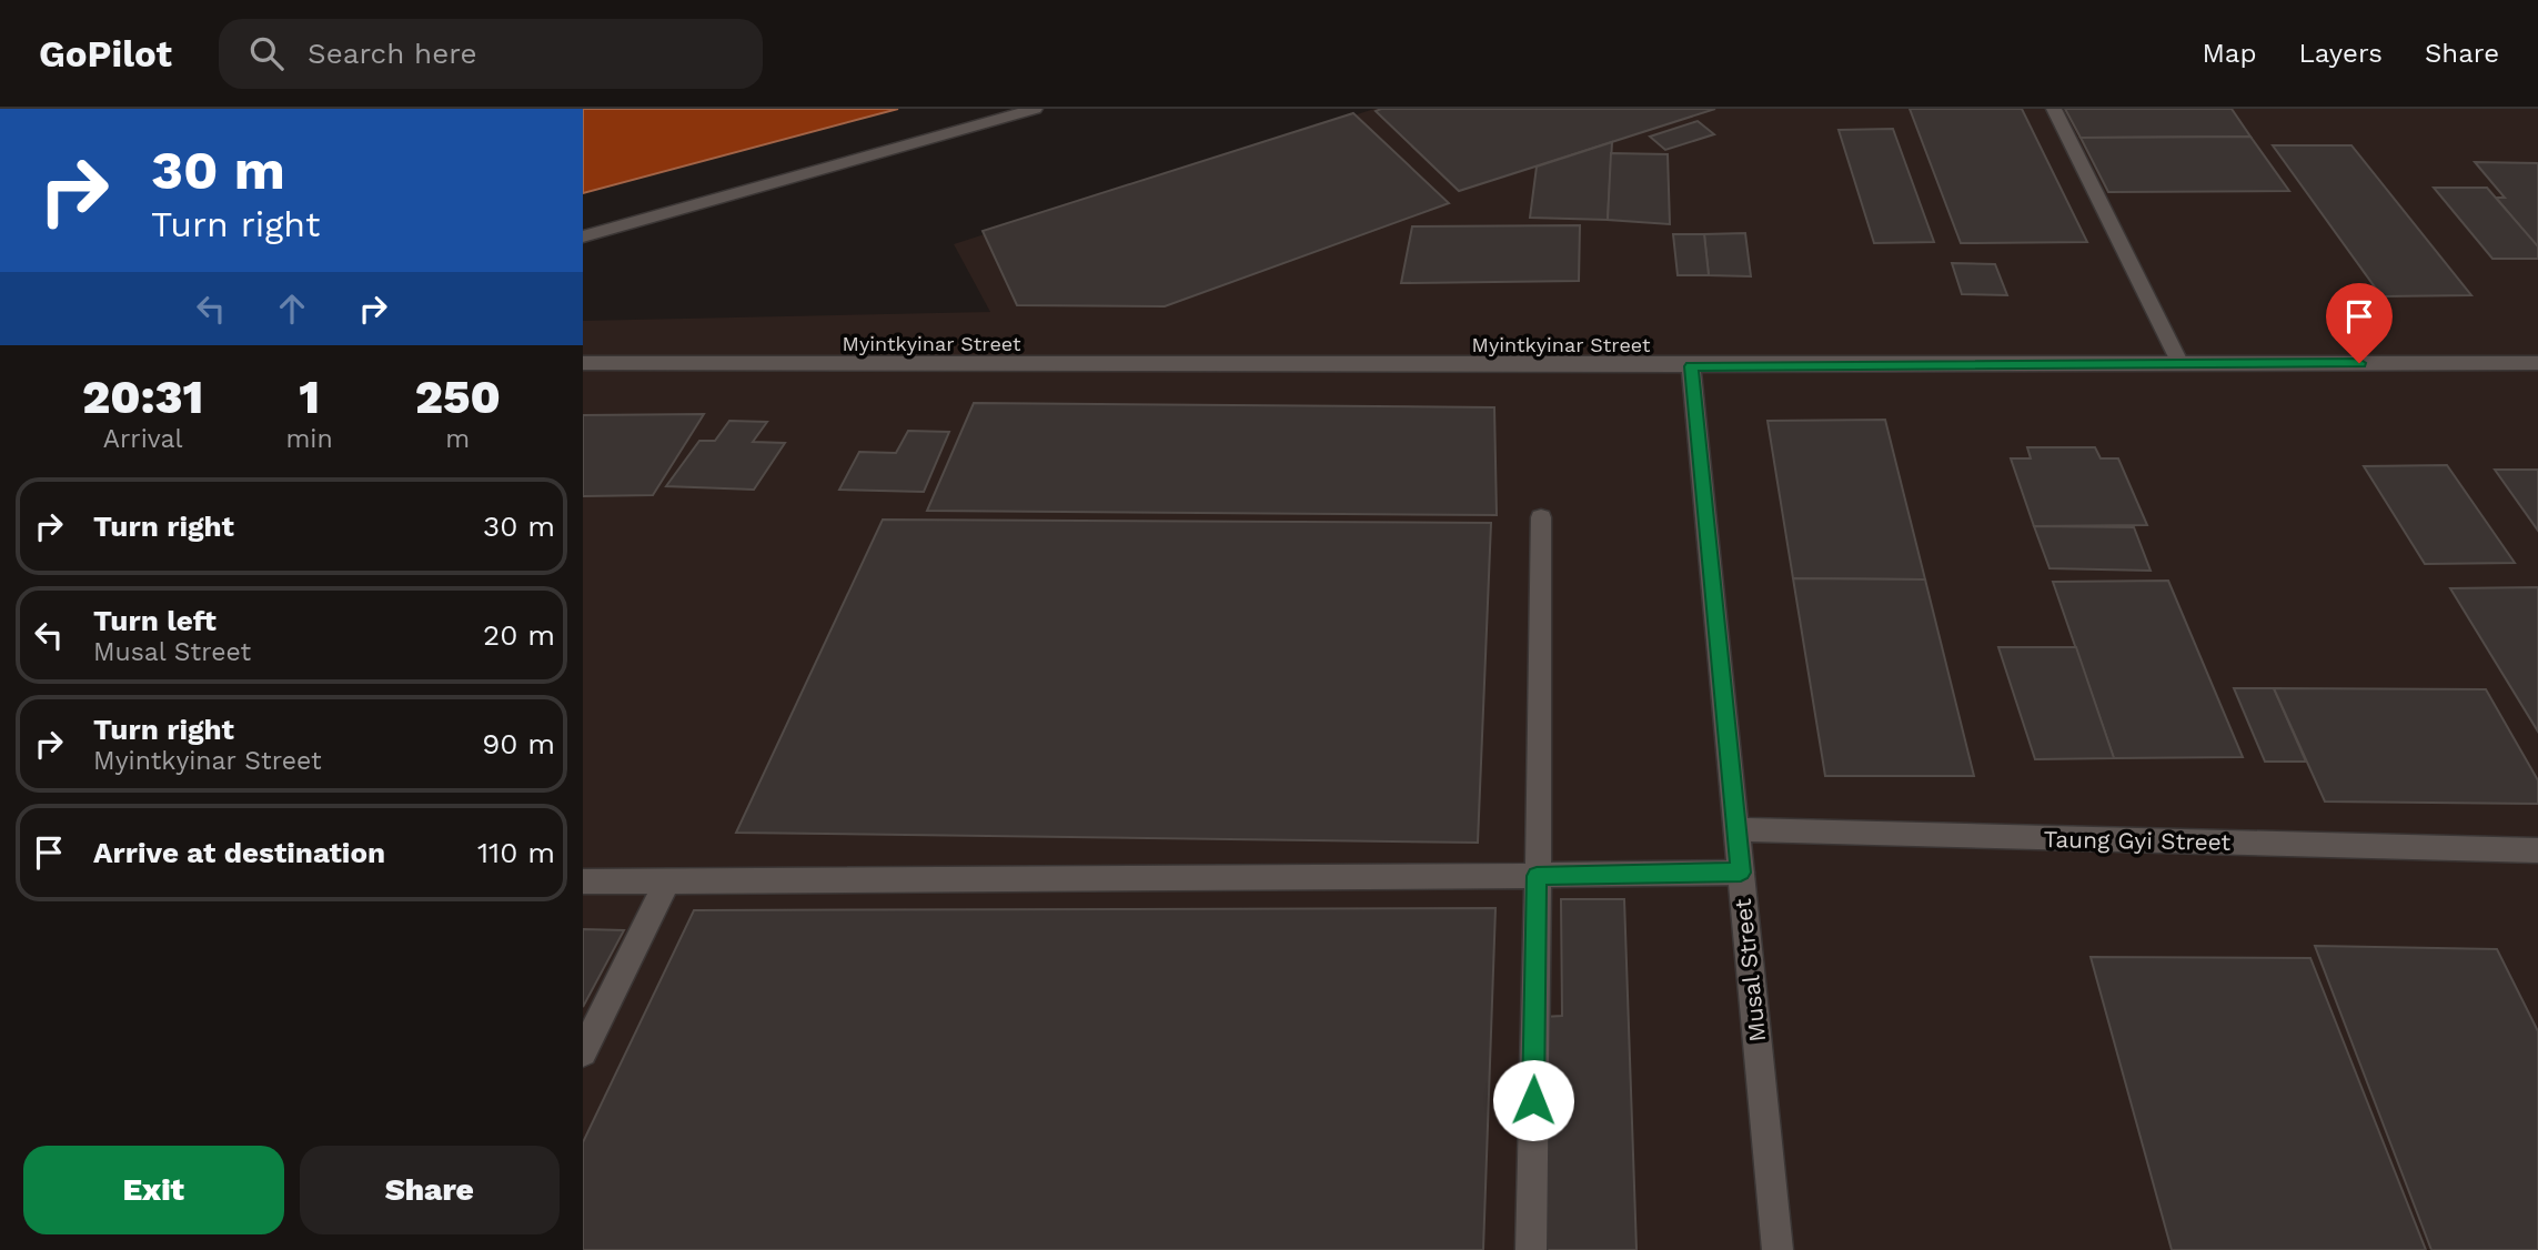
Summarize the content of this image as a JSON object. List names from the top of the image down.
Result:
{
  "streets": {
    "street": ["Myintkyinar Street", "Taung Gyi Street", "Musal Street"]
  },
  "crossings": [
    ["Myintkyinar Street", "Musal Street"],
    ["Taung Gyi Street", "Musal Street"]
  ],
  "page": {
    "header": "GoPilot",
    "search": "Search here",
    "nav": ["Map", "Layers", "Share"],
    "turn": ["30 m", "Turn right"],
    "eta": [
      "20:31",
      "Arrival",
      "1",
      "min",
      "250",
      "m"
    ],
    "list": [
      {
        "name": "Turn right",
        "value": "30 m"
      },
      {
        "name": "Turn left",
        "note": "Musal Street",
        "value": "20 m"
      },
      {
        "name": "Turn right",
        "note": "Myintkyinar Street",
        "value": "90 m"
      },
      {
        "name": "Arrive at destination",
        "value": "110 m"
      }
    ],
    "buttons": ["Exit", "Share"]
  }
}
